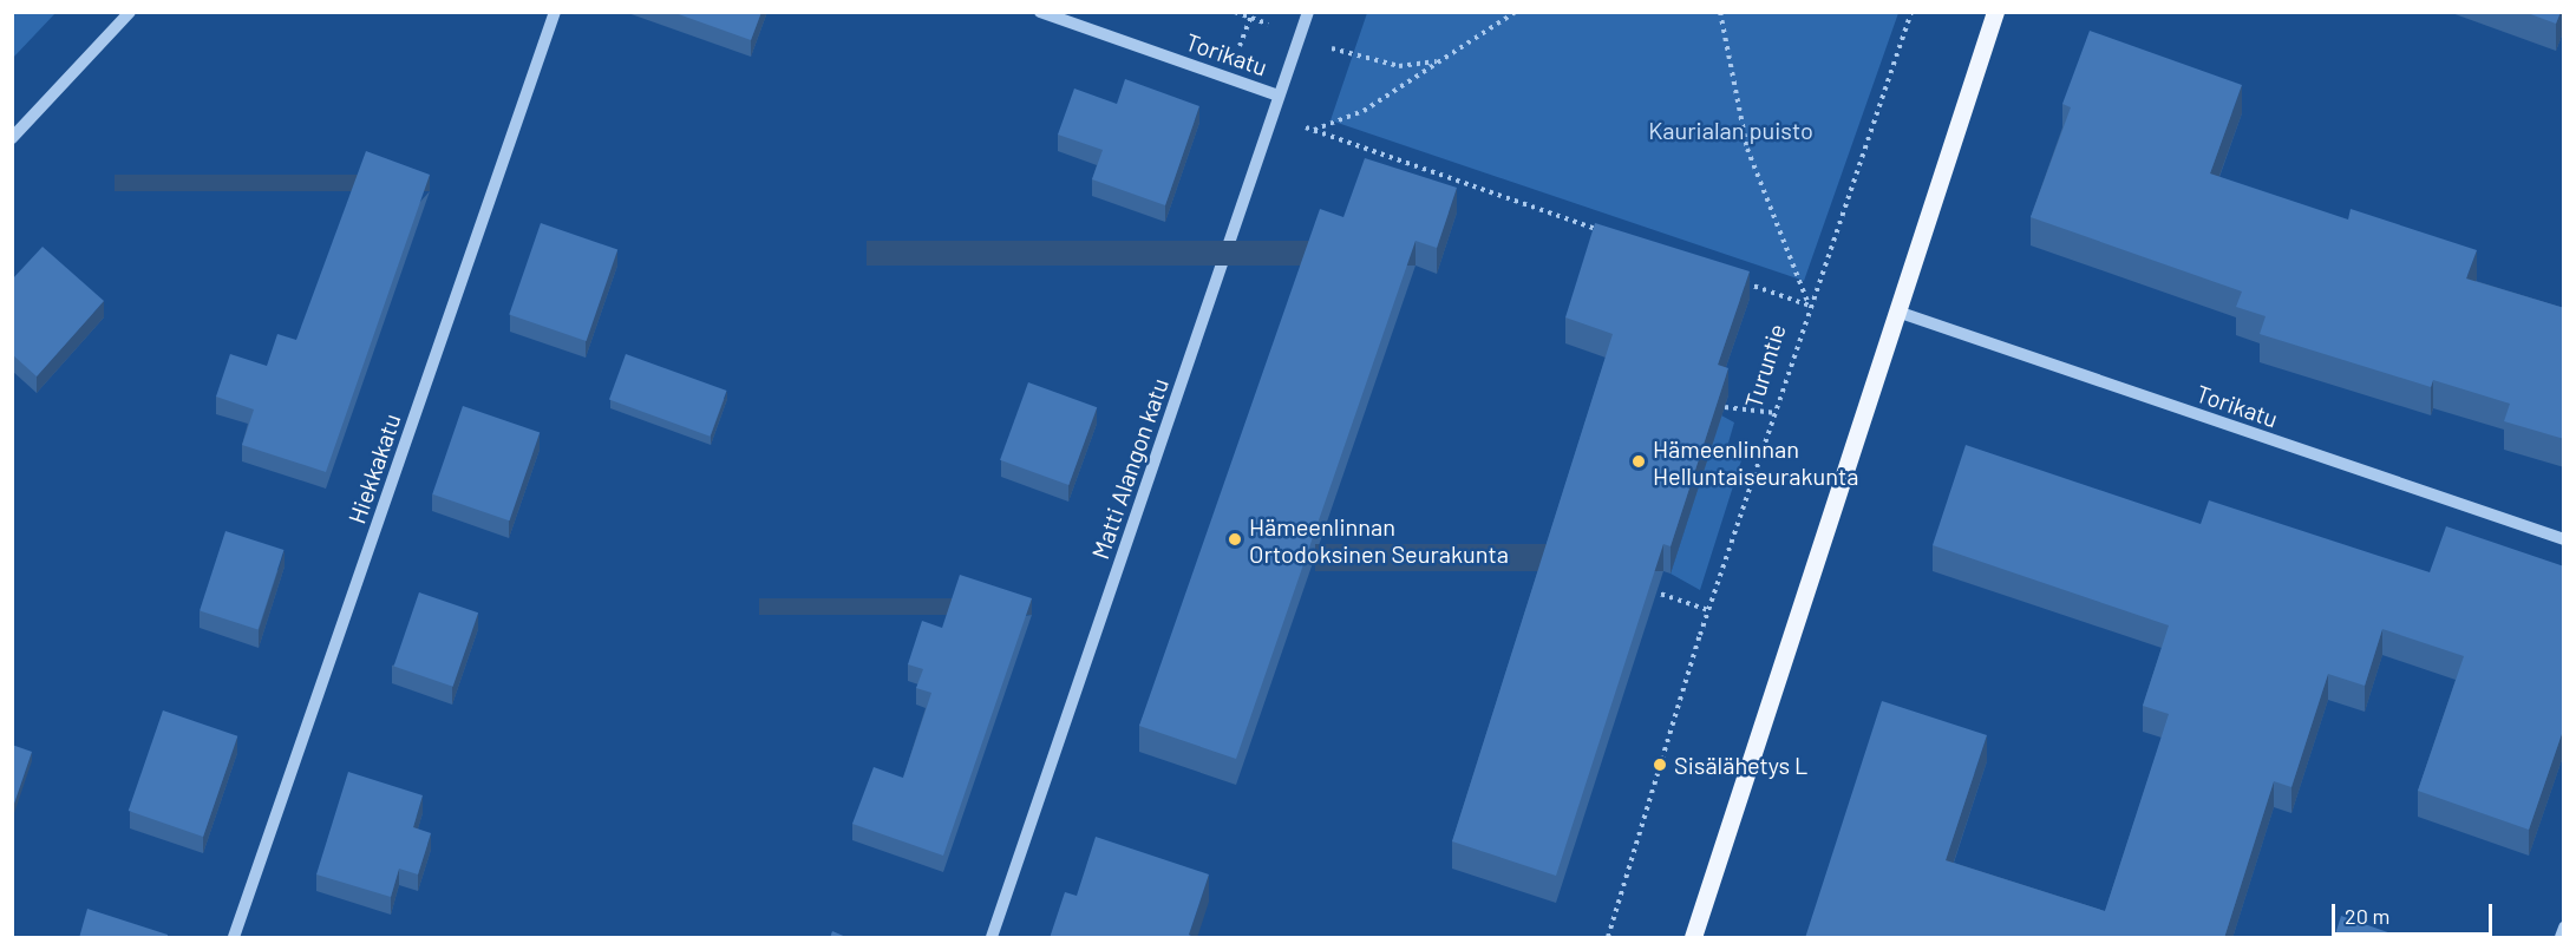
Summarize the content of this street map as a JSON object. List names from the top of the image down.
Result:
{
  "streets": {
    "street": ["Torikatu", "Hiekkakatu", "Matti Alangon katu"],
    "path": ["Turuntie"]
  },
  "crossings": [
    ["Torikatu", "Matti Alangon katu"]
  ],
  "parks": ["Kaurialan puisto"],
  "places": ["Hämeenlinnan Helluntaiseurakunta", "Hämeenlinnan Ortodoksinen Seurakunta", "Sisälähetys L"],
  "scale_bar": "20 m"
}
